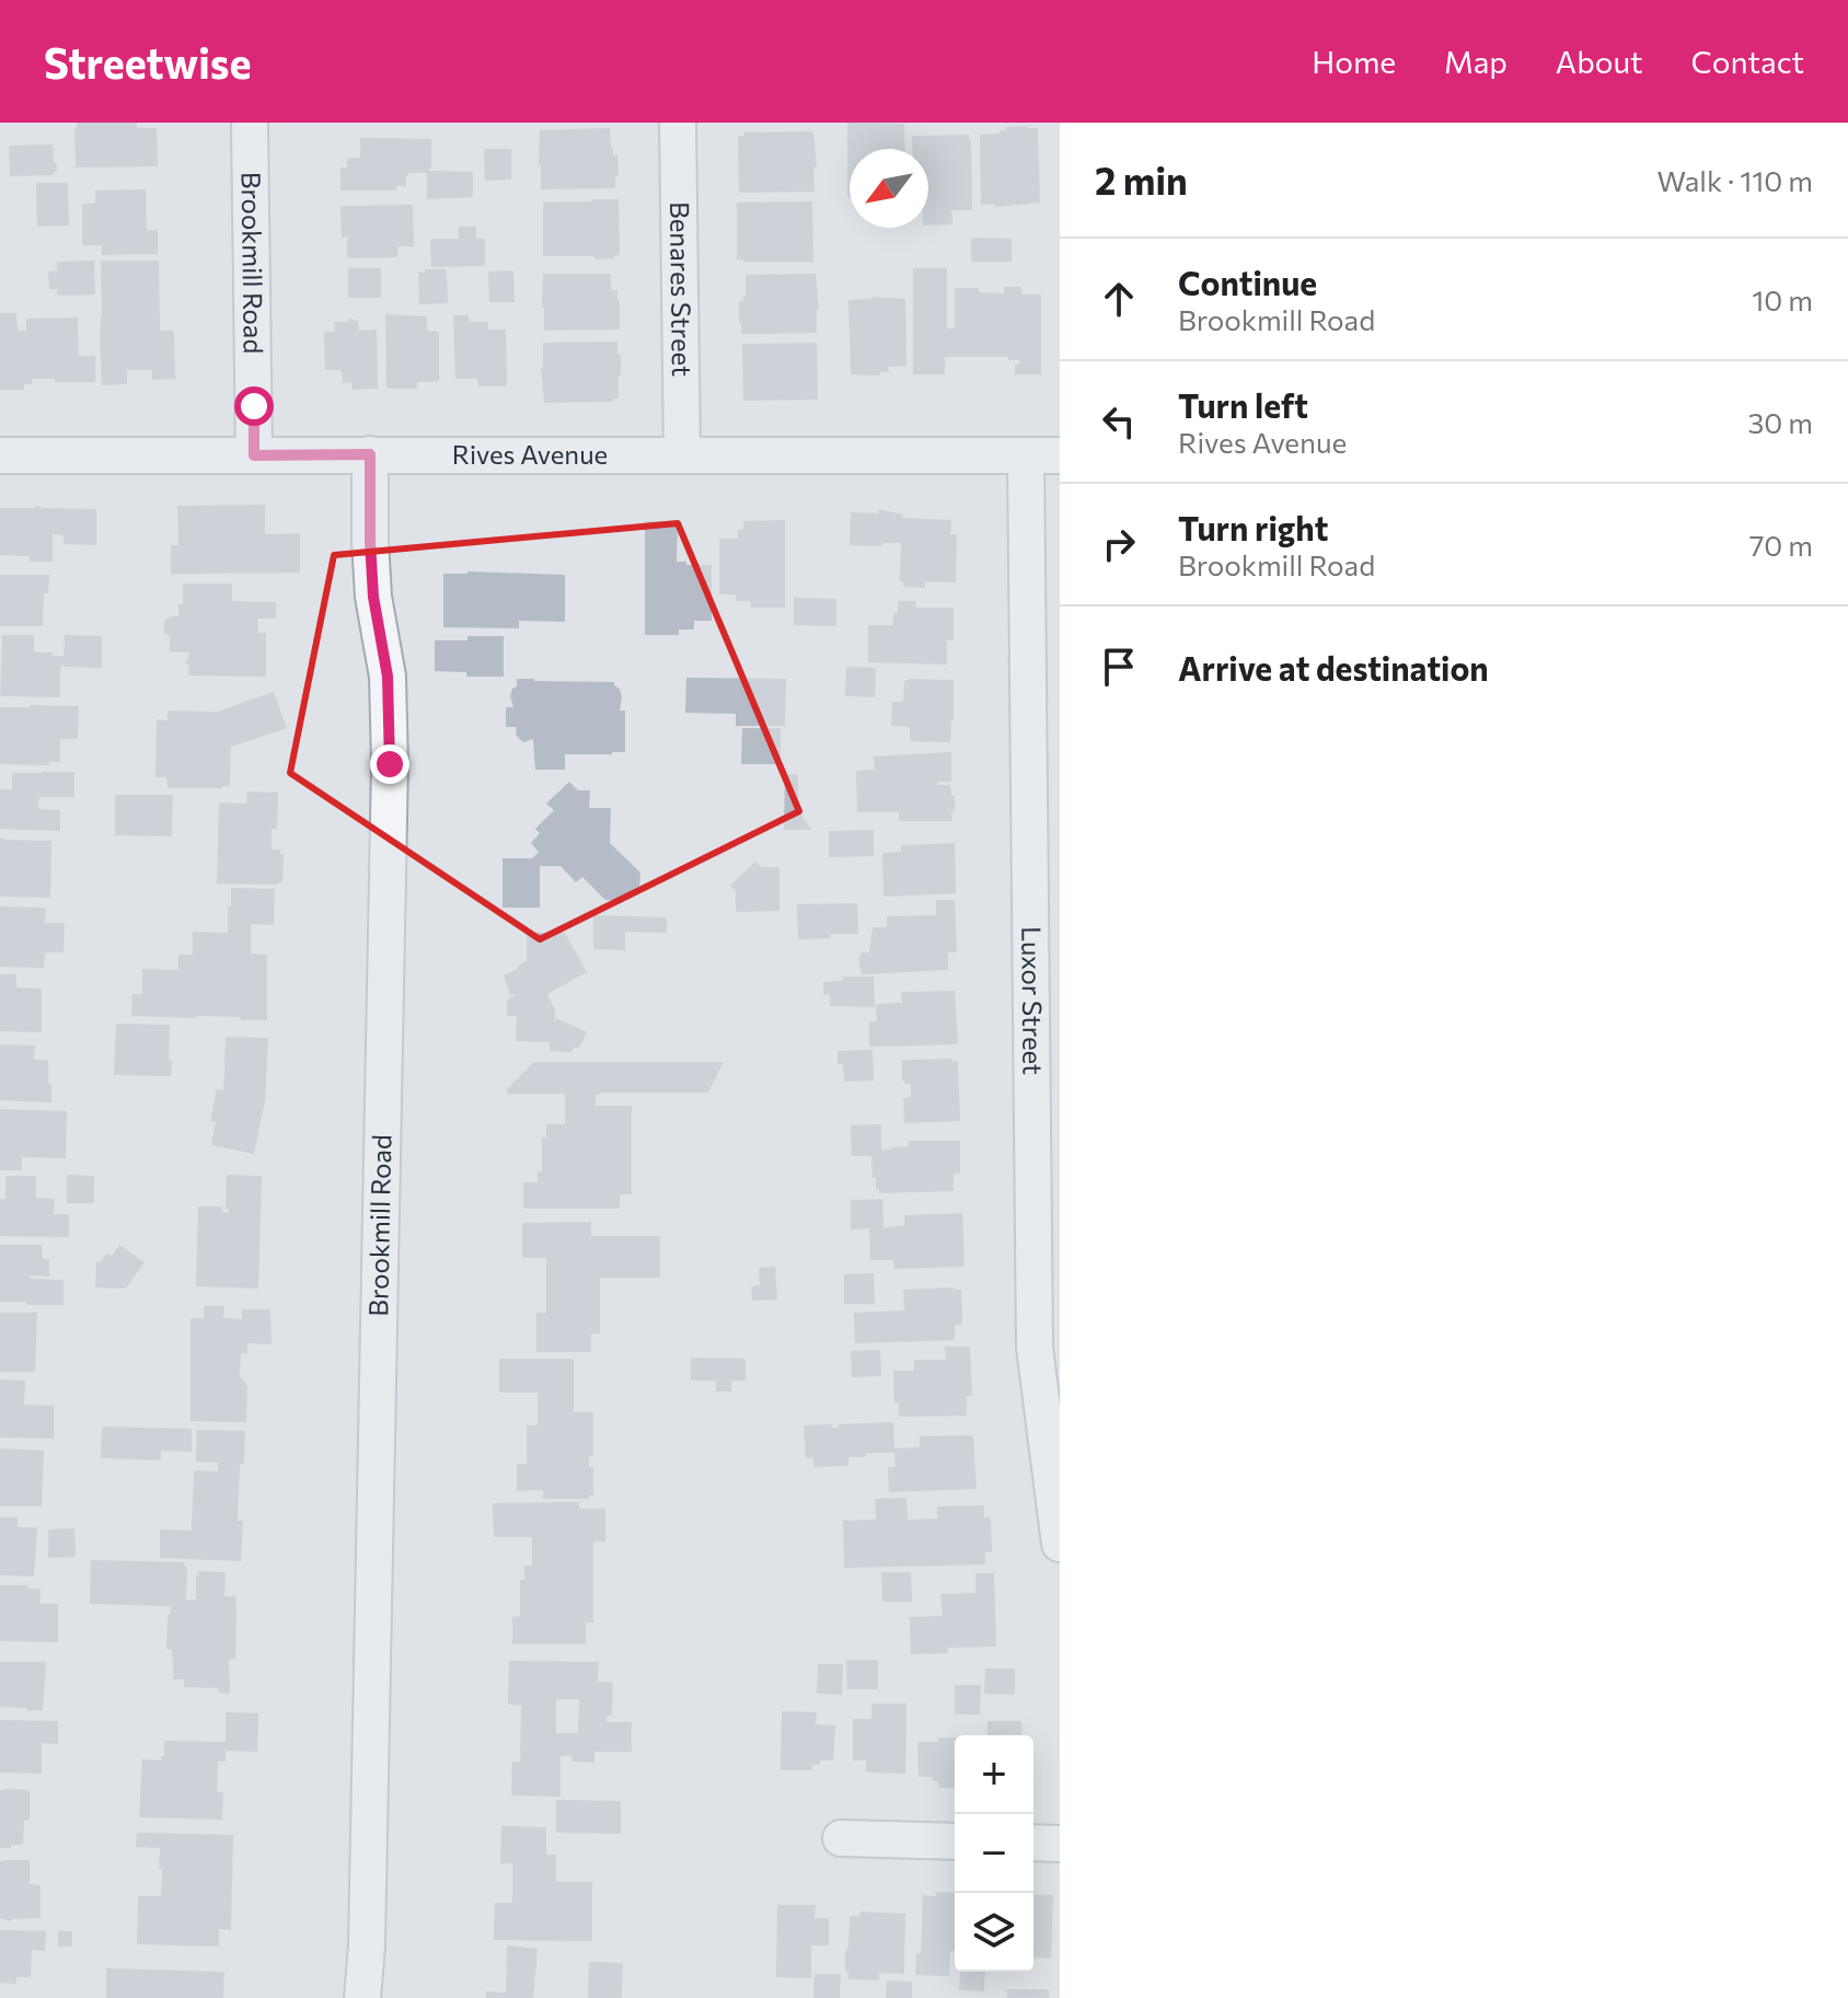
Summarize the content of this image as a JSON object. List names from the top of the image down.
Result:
{
  "streets": {
    "street": [
      "Brookmill Road",
      "Benares Street",
      "Rives Avenue",
      "Luxor Street"
    ]
  },
  "crossings": [
    ["Brookmill Road", "Rives Avenue"],
    ["Benares Street", "Rives Avenue"],
    ["Rives Avenue", "Luxor Street"]
  ],
  "north": "bottom left",
  "page": {
    "header": "Streetwise",
    "nav": [
      "Home",
      "Map",
      "About",
      "Contact"
    ],
    "heading": ["2 min", "Walk · 110 m"],
    "list": [
      ["Continue", "Brookmill Road", "10 m"],
      ["Turn left", "Rives Avenue", "30 m"],
      ["Turn right", "Brookmill Road", "70 m"],
      "Arrive at destination"
    ],
    "map_buttons": ["+", "−"]
  }
}
